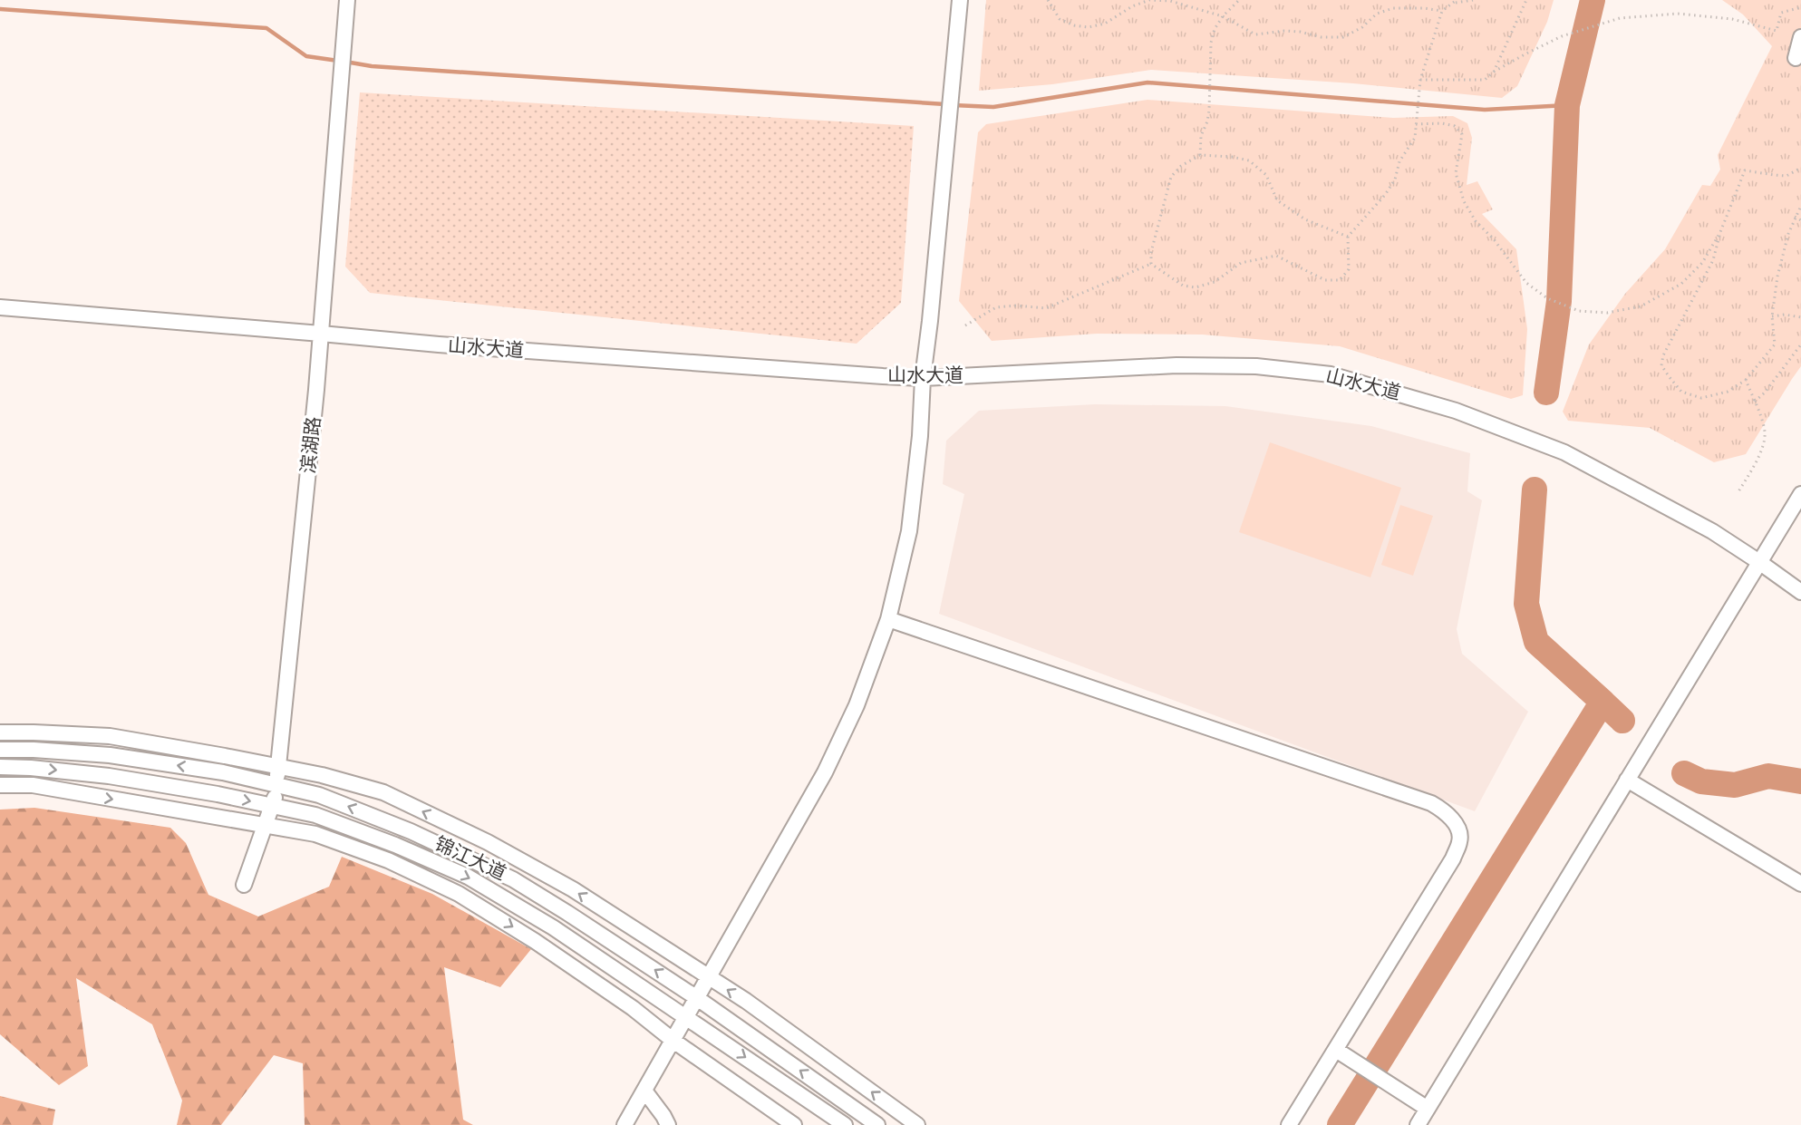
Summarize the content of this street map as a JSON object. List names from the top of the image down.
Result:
{
  "streets": {
    "street": ["山水大道", "滨湖路", "锦江大道"]
  },
  "crossings": [
    ["山水大道", "滨湖路"],
    ["滨湖路", "锦江大道"]
  ]
}
